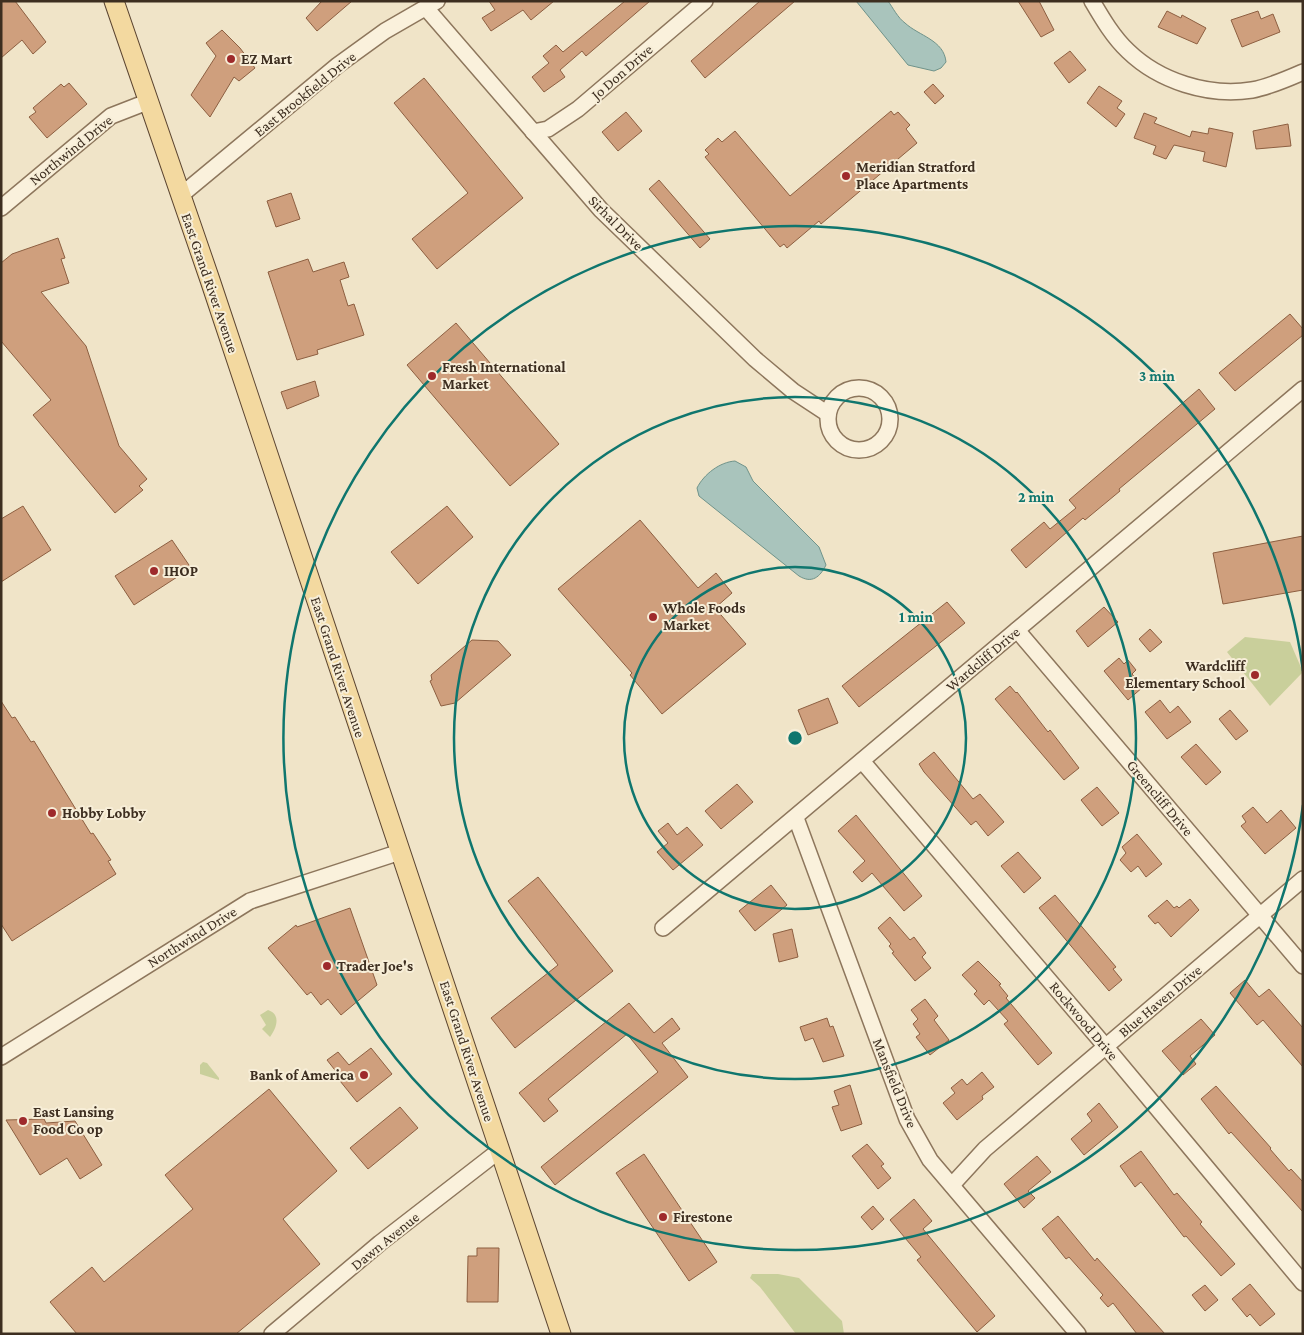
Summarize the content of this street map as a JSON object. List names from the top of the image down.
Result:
{
  "streets": {
    "main road": ["East Grand River Avenue"],
    "street": [
      "Jo Don Drive",
      "East Brookfield Drive",
      "Northwind Drive",
      "Sirhal Drive",
      "Wardcliff Drive",
      "Greencliff Drive",
      "Blue Haven Drive",
      "Rockwood Drive",
      "Mansfield Drive",
      "Dawn Avenue"
    ]
  },
  "crossings": [
    ["Jo Don Drive", "Sirhal Drive"],
    ["East Brookfield Drive", "Sirhal Drive"],
    ["East Brookfield Drive", "East Grand River Avenue"],
    ["Northwind Drive", "East Grand River Avenue"],
    ["East Grand River Avenue", "Dawn Avenue"],
    ["Wardcliff Drive", "Greencliff Drive"],
    ["Wardcliff Drive", "Rockwood Drive"],
    ["Wardcliff Drive", "Mansfield Drive"],
    ["Greencliff Drive", "Blue Haven Drive"],
    ["Blue Haven Drive", "Rockwood Drive"],
    ["Blue Haven Drive", "Mansfield Drive"]
  ],
  "places": [
    "EZ Mart",
    "Meridian Stratford Place Apartments",
    "Fresh International Market",
    "IHOP",
    "Whole Foods Market",
    "Wardcliff Elementary School",
    "Hobby Lobby",
    "Trader Joe's",
    "Bank of America",
    "East Lansing Food Co op",
    "Firestone"
  ],
  "rings": ["3 min", "2 min", "1 min"]
}
